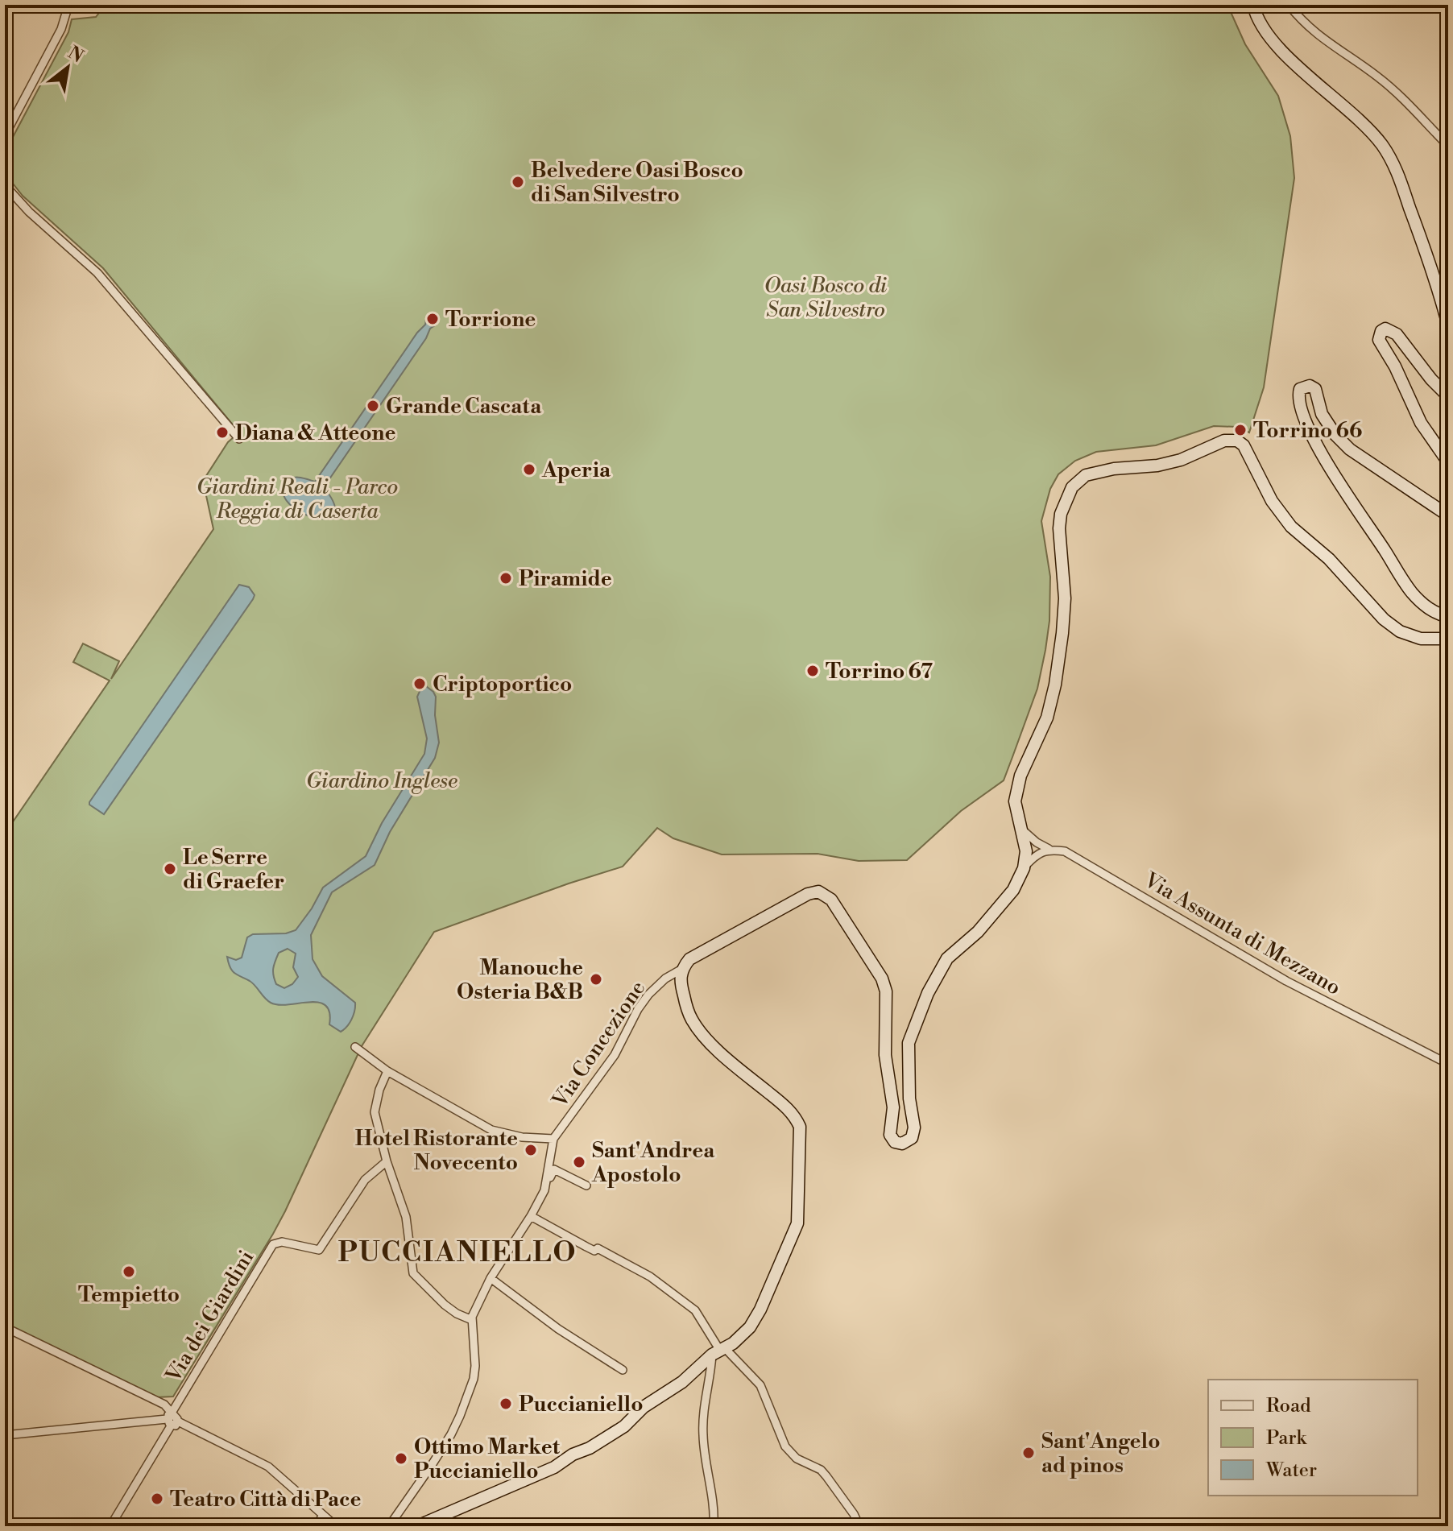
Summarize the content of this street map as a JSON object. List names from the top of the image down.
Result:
{
  "streets": {
    "street": ["Via Assunta di Mezzano", "Via Concezione", "Via dei Giardini"]
  },
  "districts": ["PUCCIANIELLO"],
  "parks": ["Oasi Bosco di San Silvestro", "Giardini Reali - Parco Reggia di Caserta", "Giardino Inglese"],
  "places": [
    "Belvedere Oasi Bosco di San Silvestro",
    "Torrione",
    "Grande Cascata",
    "Torrino 66",
    "Diana & Atteone",
    "Aperia",
    "Piramide",
    "Torrino 67",
    "Criptoportico",
    "Le Serre di Graefer",
    "Manouche Osteria B&B",
    "Hotel Ristorante Novecento",
    "Sant'Andrea Apostolo",
    "Tempietto",
    "Puccianiello",
    "Sant'Angelo ad pinos",
    "Ottimo Market Puccianiello",
    "Teatro Città di Pace"
  ],
  "legend": ["Road", "Park", "Water"],
  "north": "top right"
}
